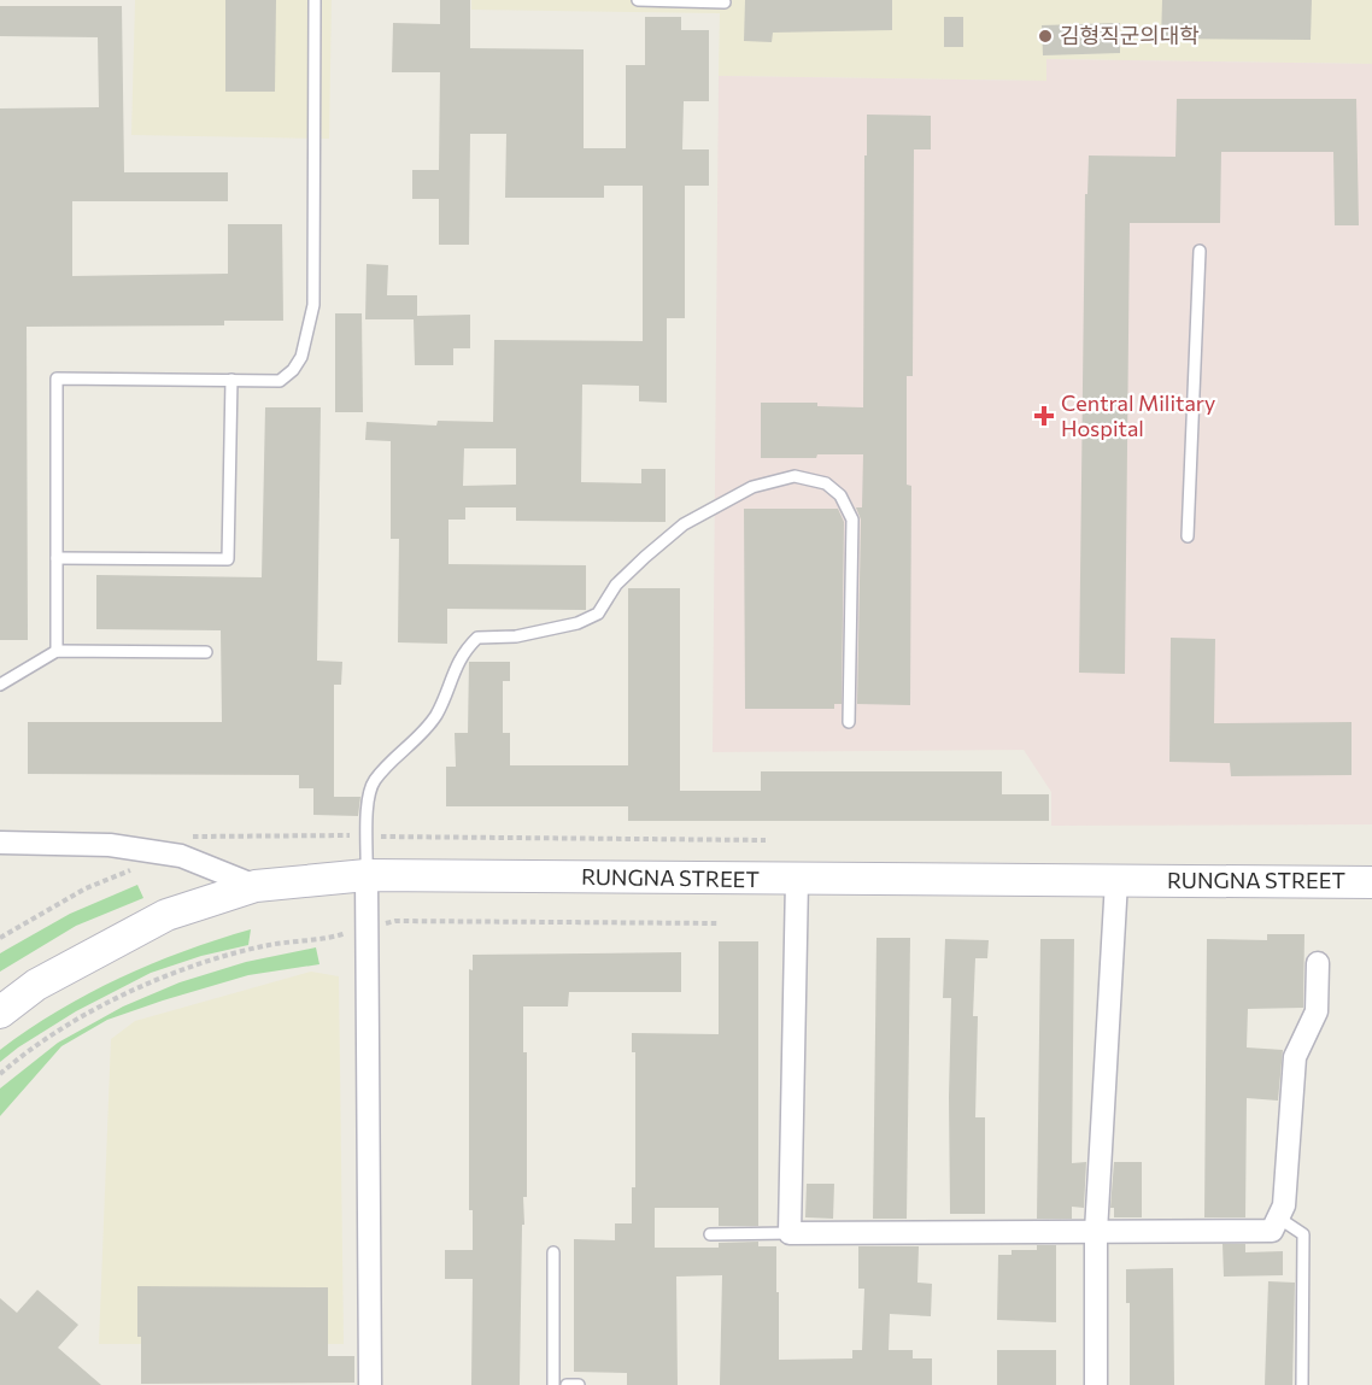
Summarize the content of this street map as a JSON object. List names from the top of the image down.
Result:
{
  "streets": {
    "main road": ["RUNGNA STREET"]
  },
  "places": {
    "other": ["김형직군의대학"],
    "health": ["Central Military Hospital"]
  }
}
